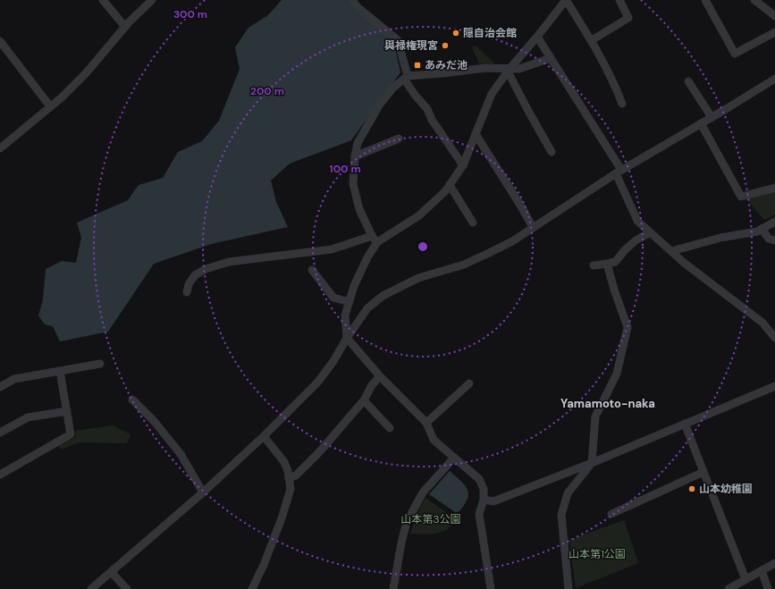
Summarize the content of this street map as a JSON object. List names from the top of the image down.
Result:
{
  "districts": ["Yamamoto-naka"],
  "parks": ["山本第3公園", "山本第1公園"],
  "places": {
    "other": ["隠自治会館", "與禄権現宮", "山本幼稚園"],
    "transit": ["あみだ池"]
  },
  "rings": ["300 m", "200 m", "100 m"]
}
